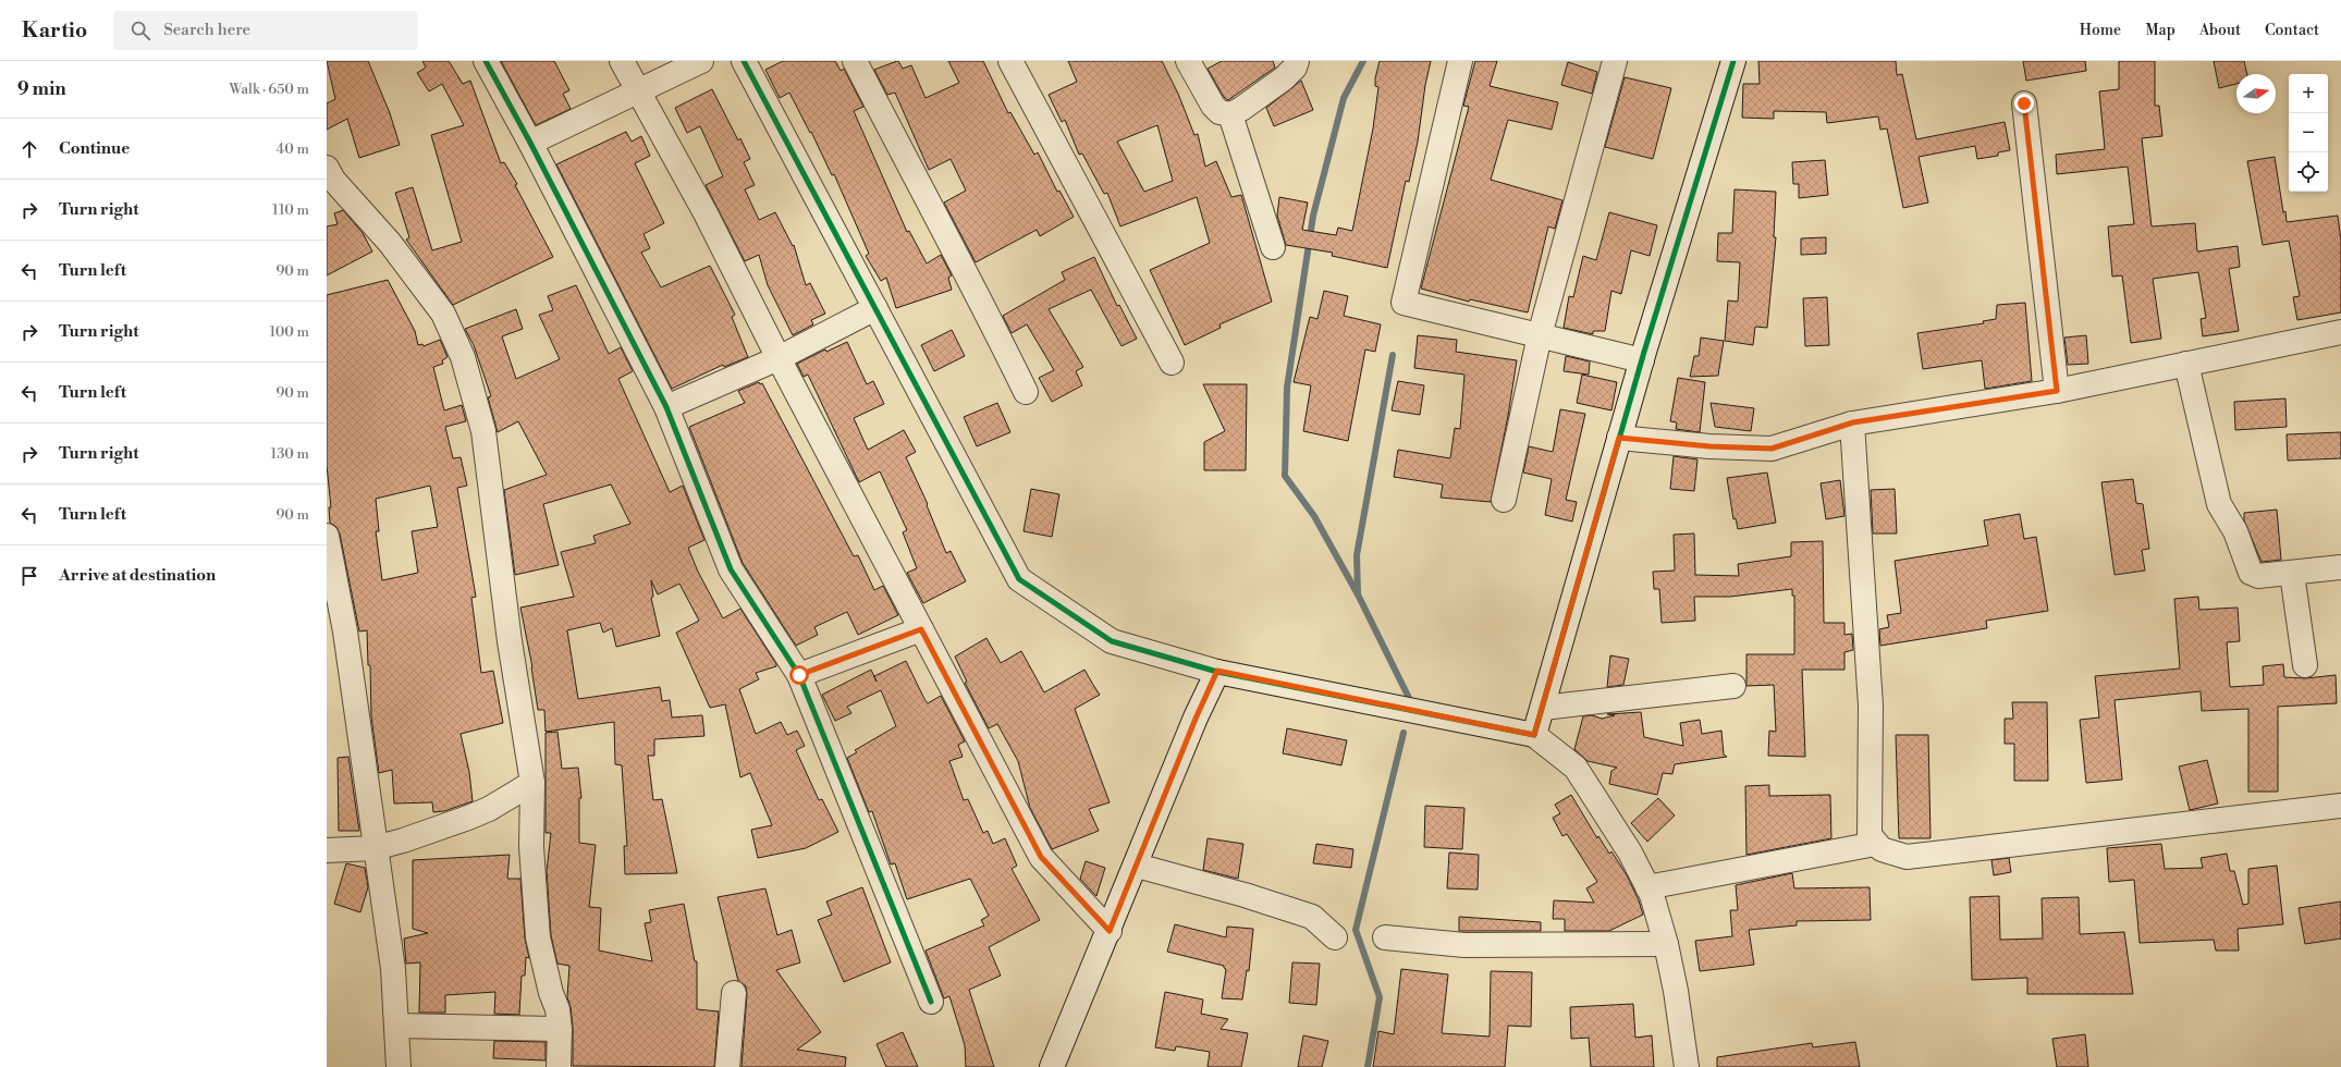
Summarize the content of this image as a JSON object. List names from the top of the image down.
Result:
{
  "north": "right",
  "page": {
    "header": "Kartio",
    "search": "Search here",
    "nav": [
      "Home",
      "Map",
      "About",
      "Contact"
    ],
    "heading": ["9 min", "Walk · 650 m"],
    "map_buttons": ["+", "−"],
    "list": [
      ["Continue", "40 m"],
      ["Turn right", "110 m"],
      ["Turn left", "90 m"],
      ["Turn right", "100 m"],
      ["Turn left", "90 m"],
      ["Turn right", "130 m"],
      ["Turn left", "90 m"],
      "Arrive at destination"
    ]
  }
}
